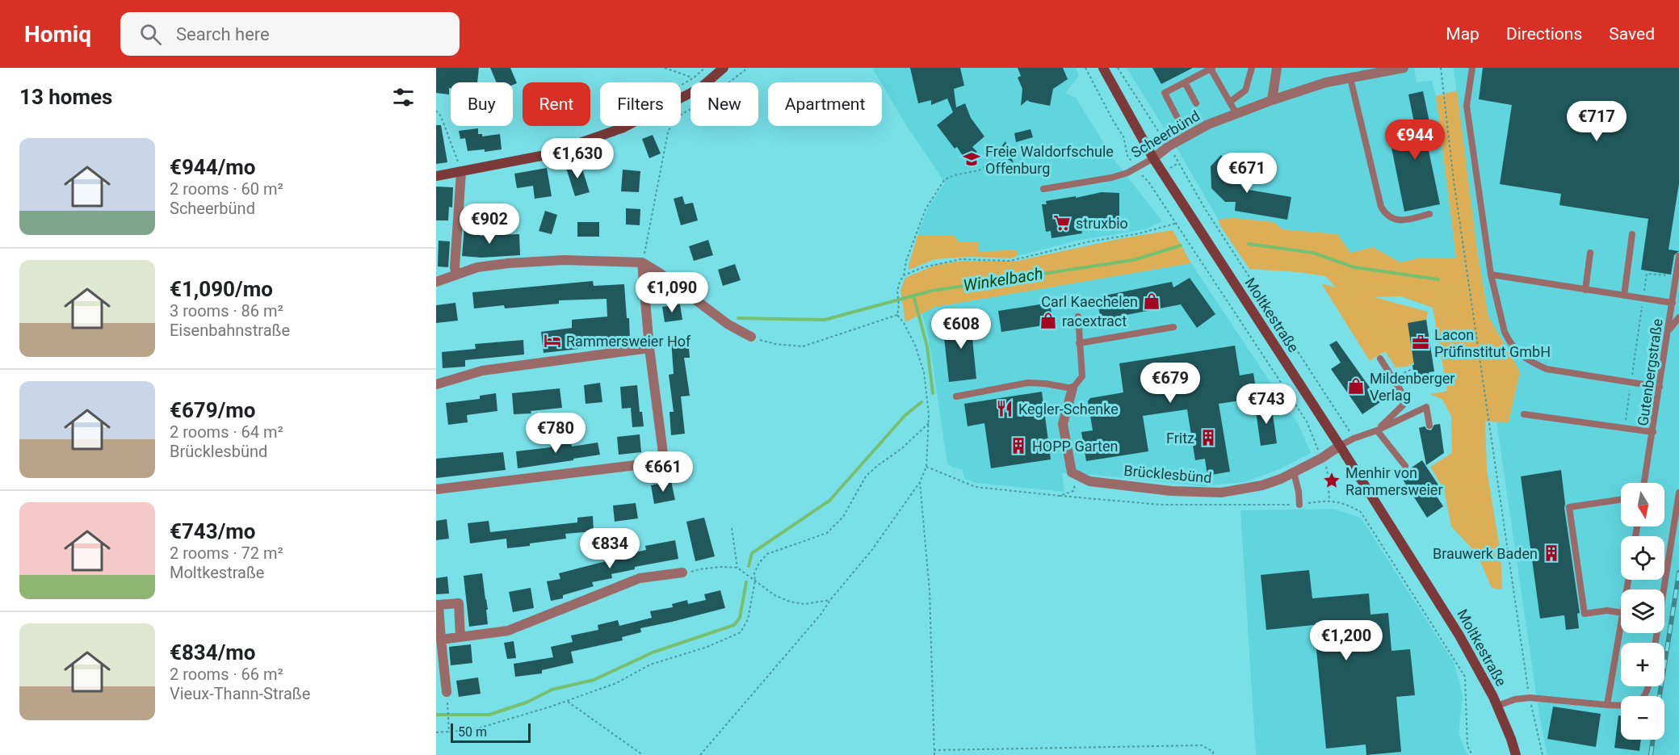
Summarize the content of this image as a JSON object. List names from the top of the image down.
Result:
{
  "streets": {
    "street": ["Scheerbünd", "Moltkestraße", "Brücklesbünd"],
    "lane": ["Gutenbergstraße"]
  },
  "crossings": [
    ["Scheerbünd", "Moltkestraße"],
    ["Moltkestraße", "Brücklesbünd"]
  ],
  "water": ["Winkelbach"],
  "places": {
    "school or university": ["Freie Waldorfschule Offenburg"],
    "supermarket": ["struxbio"],
    "shop": ["Carl Kaechelen", "racextract", "Mildenberger Verlag"],
    "hotel": ["Rammersweier Hof"],
    "office": ["Lacon Prüfinstitut GmbH"],
    "restaurant": ["Kegler-Schenke"],
    "building": ["Fritz", "HOPP Garten", "Brauwerk Baden"],
    "place": ["Menhir von Rammersweier"]
  },
  "scale_bar": "50 m",
  "north": "bottom",
  "page": {
    "header": "Homiq",
    "search": "Search here",
    "nav": ["Map", "Directions", "Saved"],
    "heading": "13 homes",
    "chip": [
      "Buy",
      "Rent",
      "Filters",
      "New",
      "Apartment"
    ],
    "price": [
      "€717",
      "€944",
      "€1,630",
      "€671",
      "€902",
      "€1,090",
      "€608",
      "€679",
      "€743",
      "€780",
      "€661",
      "€834",
      "€1,200"
    ],
    "list": [
      {
        "name": "€944/mo",
        "note": "2 rooms · 60 m² · Scheerbünd"
      },
      {
        "name": "€1,090/mo",
        "note": "3 rooms · 86 m² · Eisenbahnstraße"
      },
      {
        "name": "€679/mo",
        "note": "2 rooms · 64 m² · Brücklesbünd"
      },
      {
        "name": "€743/mo",
        "note": "2 rooms · 72 m² · Moltkestraße"
      },
      {
        "name": "€834/mo",
        "note": "2 rooms · 66 m² · Vieux-Thann-Straße"
      }
    ],
    "map_buttons": ["+", "−"],
    "scale": "50 m"
  }
}
